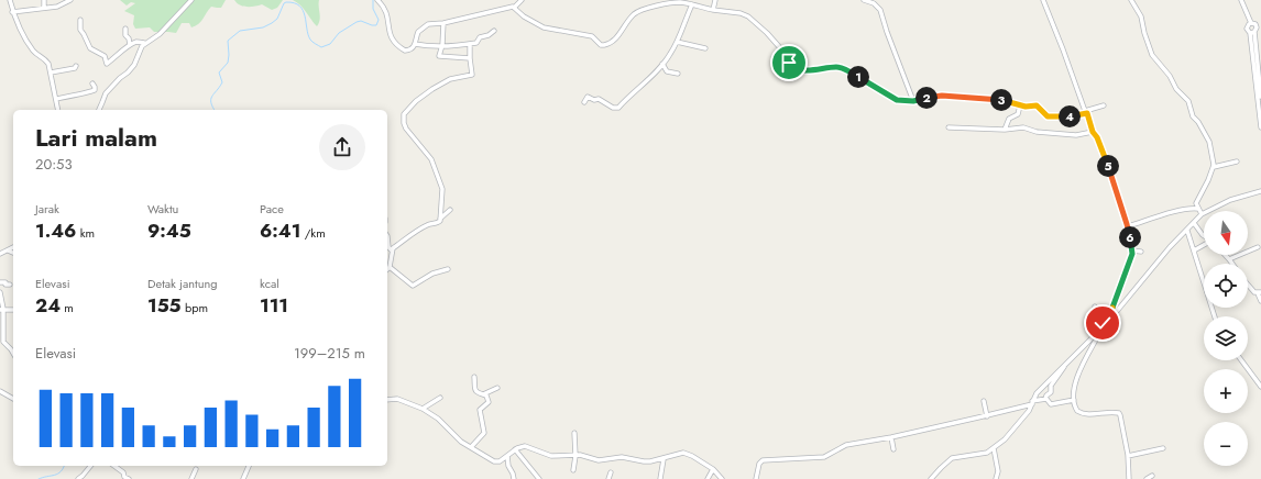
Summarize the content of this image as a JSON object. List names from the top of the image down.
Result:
{
  "north": "bottom",
  "page": {
    "pins": [
      "1",
      "2",
      "3",
      "4",
      "5",
      "6"
    ],
    "heading": ["Lari malam", "20:53"],
    "stats": [
      ["Jarak", "1.46 km"],
      ["Waktu", "9:45"],
      ["Pace", "6:41 /km"],
      ["Elevasi", "24 m"],
      ["Detak jantung", "155 bpm"],
      ["kcal", "111"]
    ],
    "map_buttons": ["+", "−"],
    "chart": ["Elevasi", "199–215 m"]
  }
}
